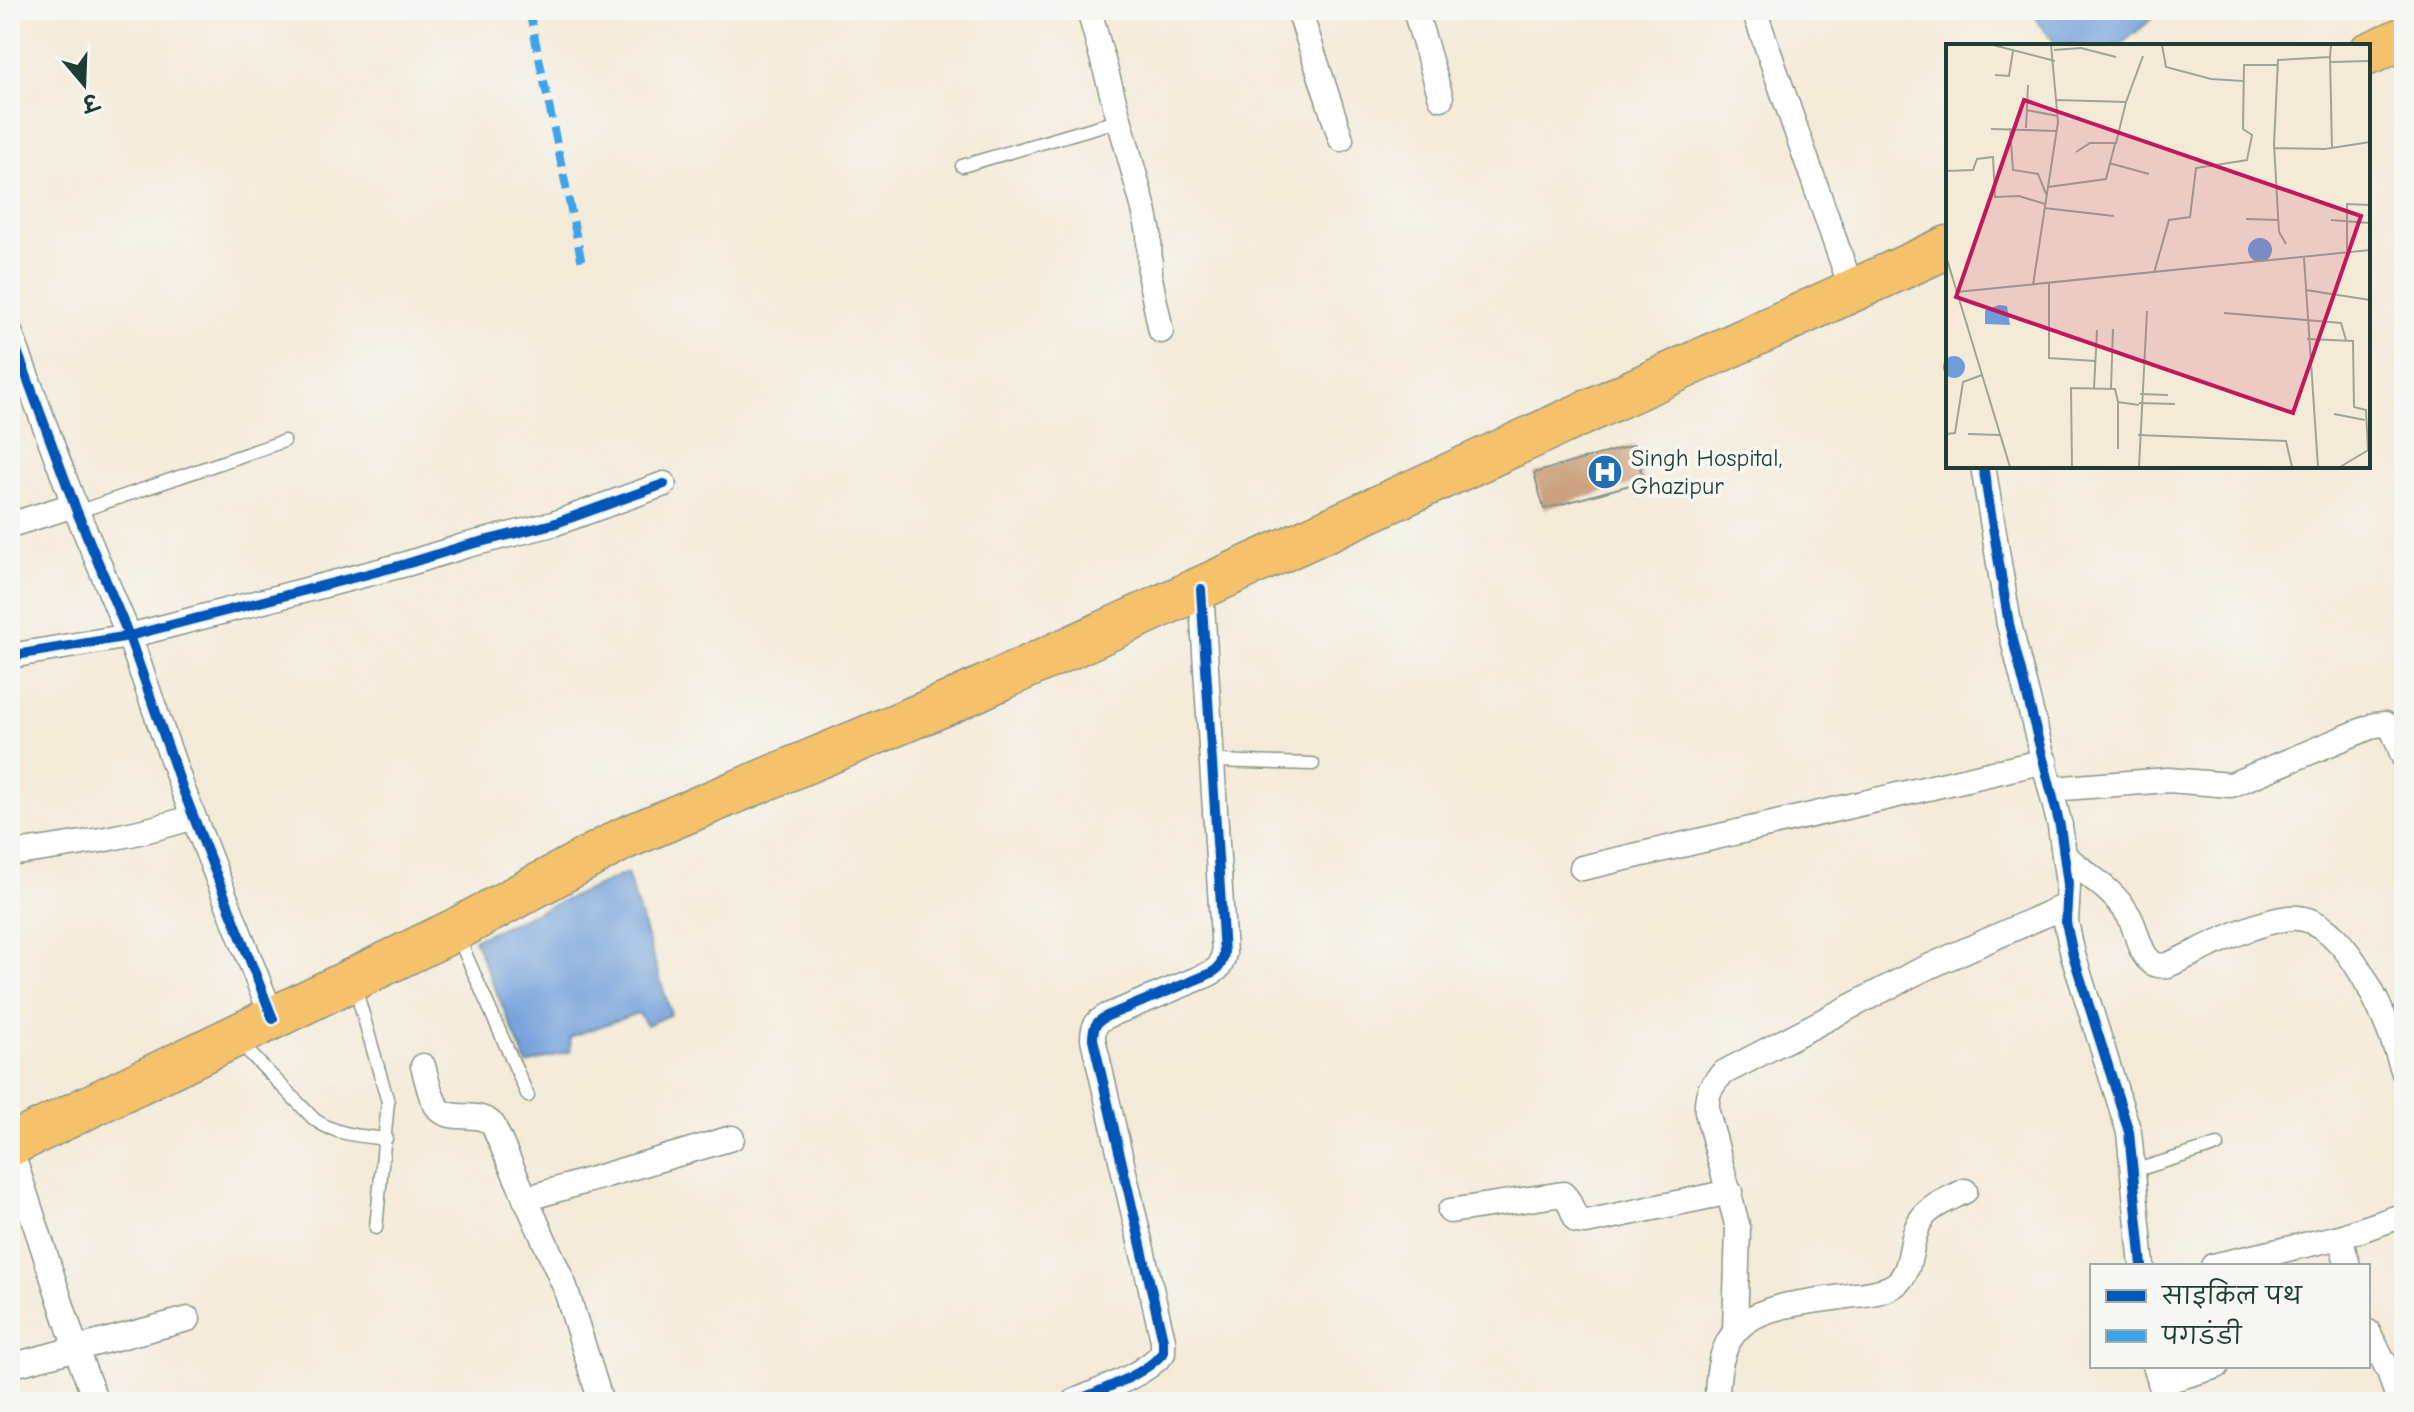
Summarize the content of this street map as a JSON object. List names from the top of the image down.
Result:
{
  "places": {
    "hospital": ["Singh Hospital, Ghazipur"]
  },
  "legend": ["साइकिल पथ", "पगडंडी"],
  "north": "bottom"
}
